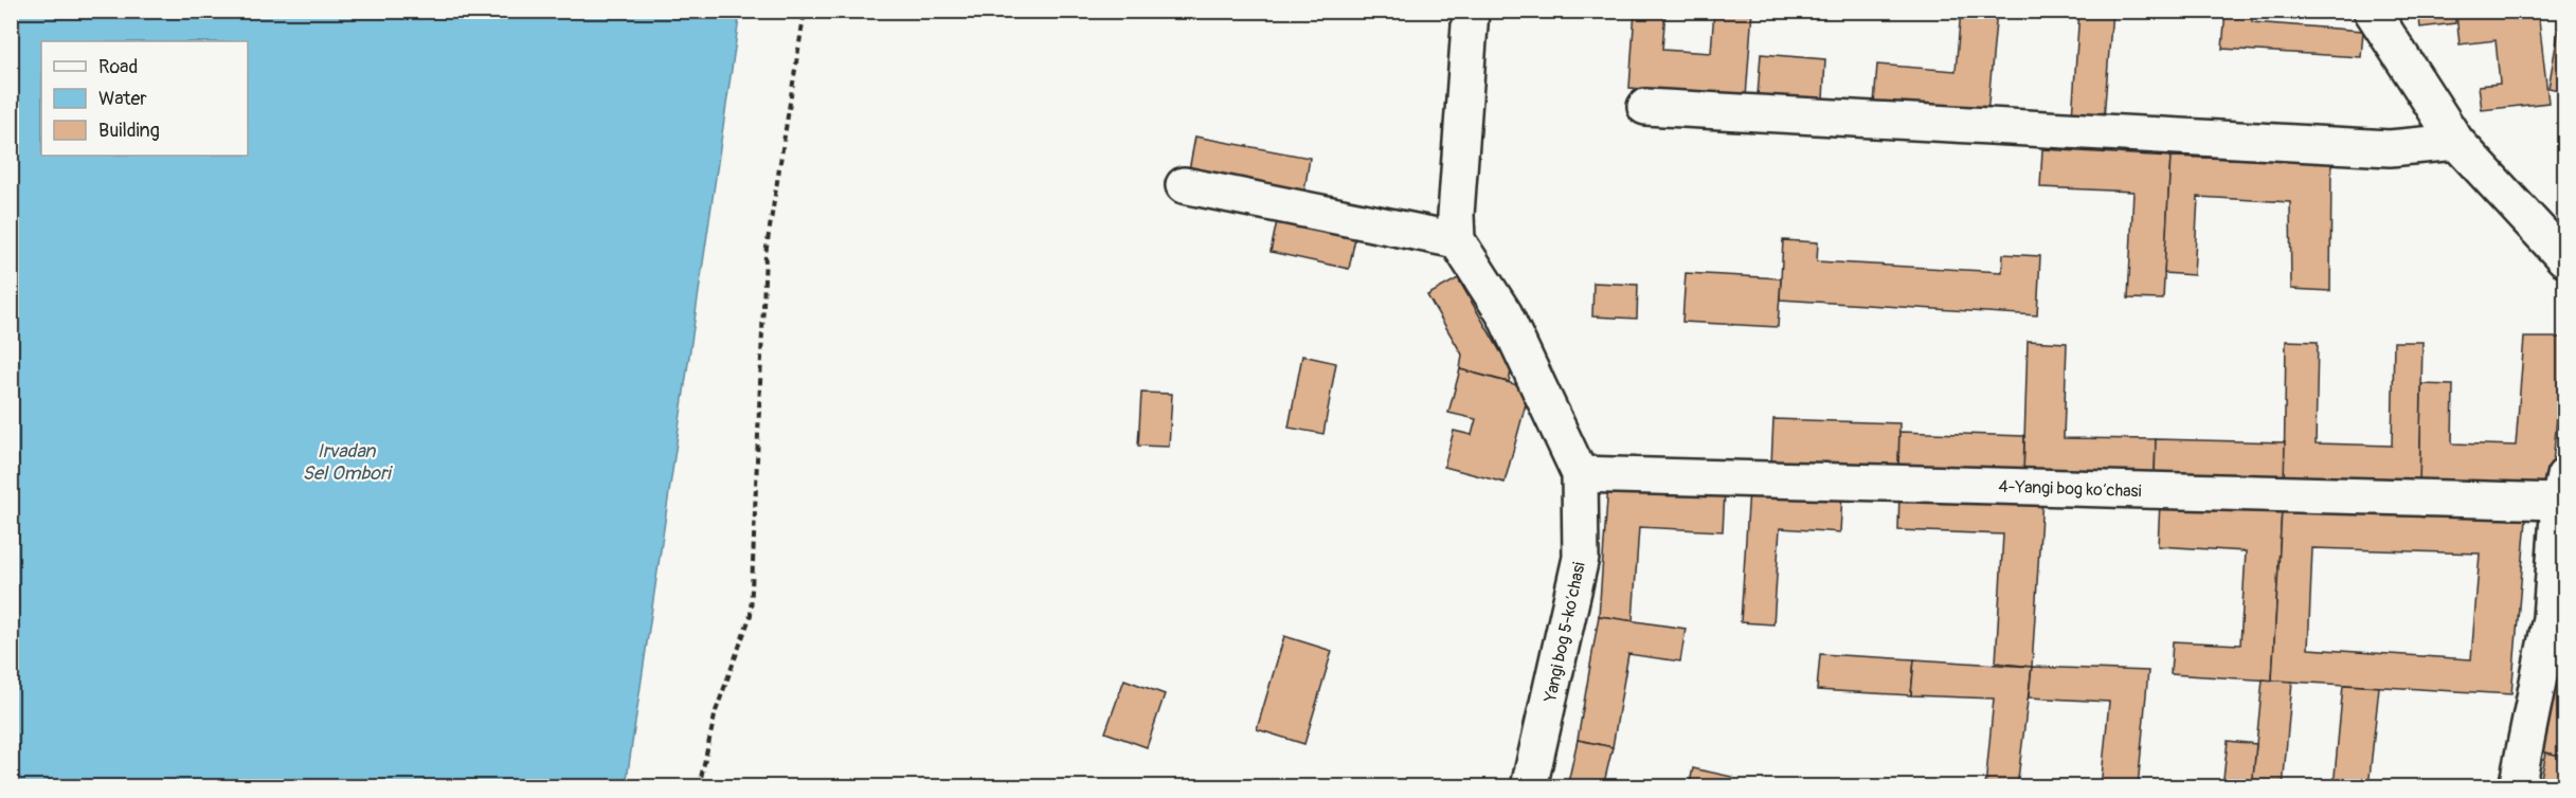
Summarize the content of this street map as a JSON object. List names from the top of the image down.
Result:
{
  "streets": {
    "street": ["4-Yangi bog koʼchasi", "Yangi bog 5-koʼchasi"]
  },
  "crossings": [
    ["4-Yangi bog koʼchasi", "Yangi bog 5-koʼchasi"]
  ],
  "water": ["Irvadan Sel Ombori"],
  "legend": ["Road", "Water", "Building"]
}
